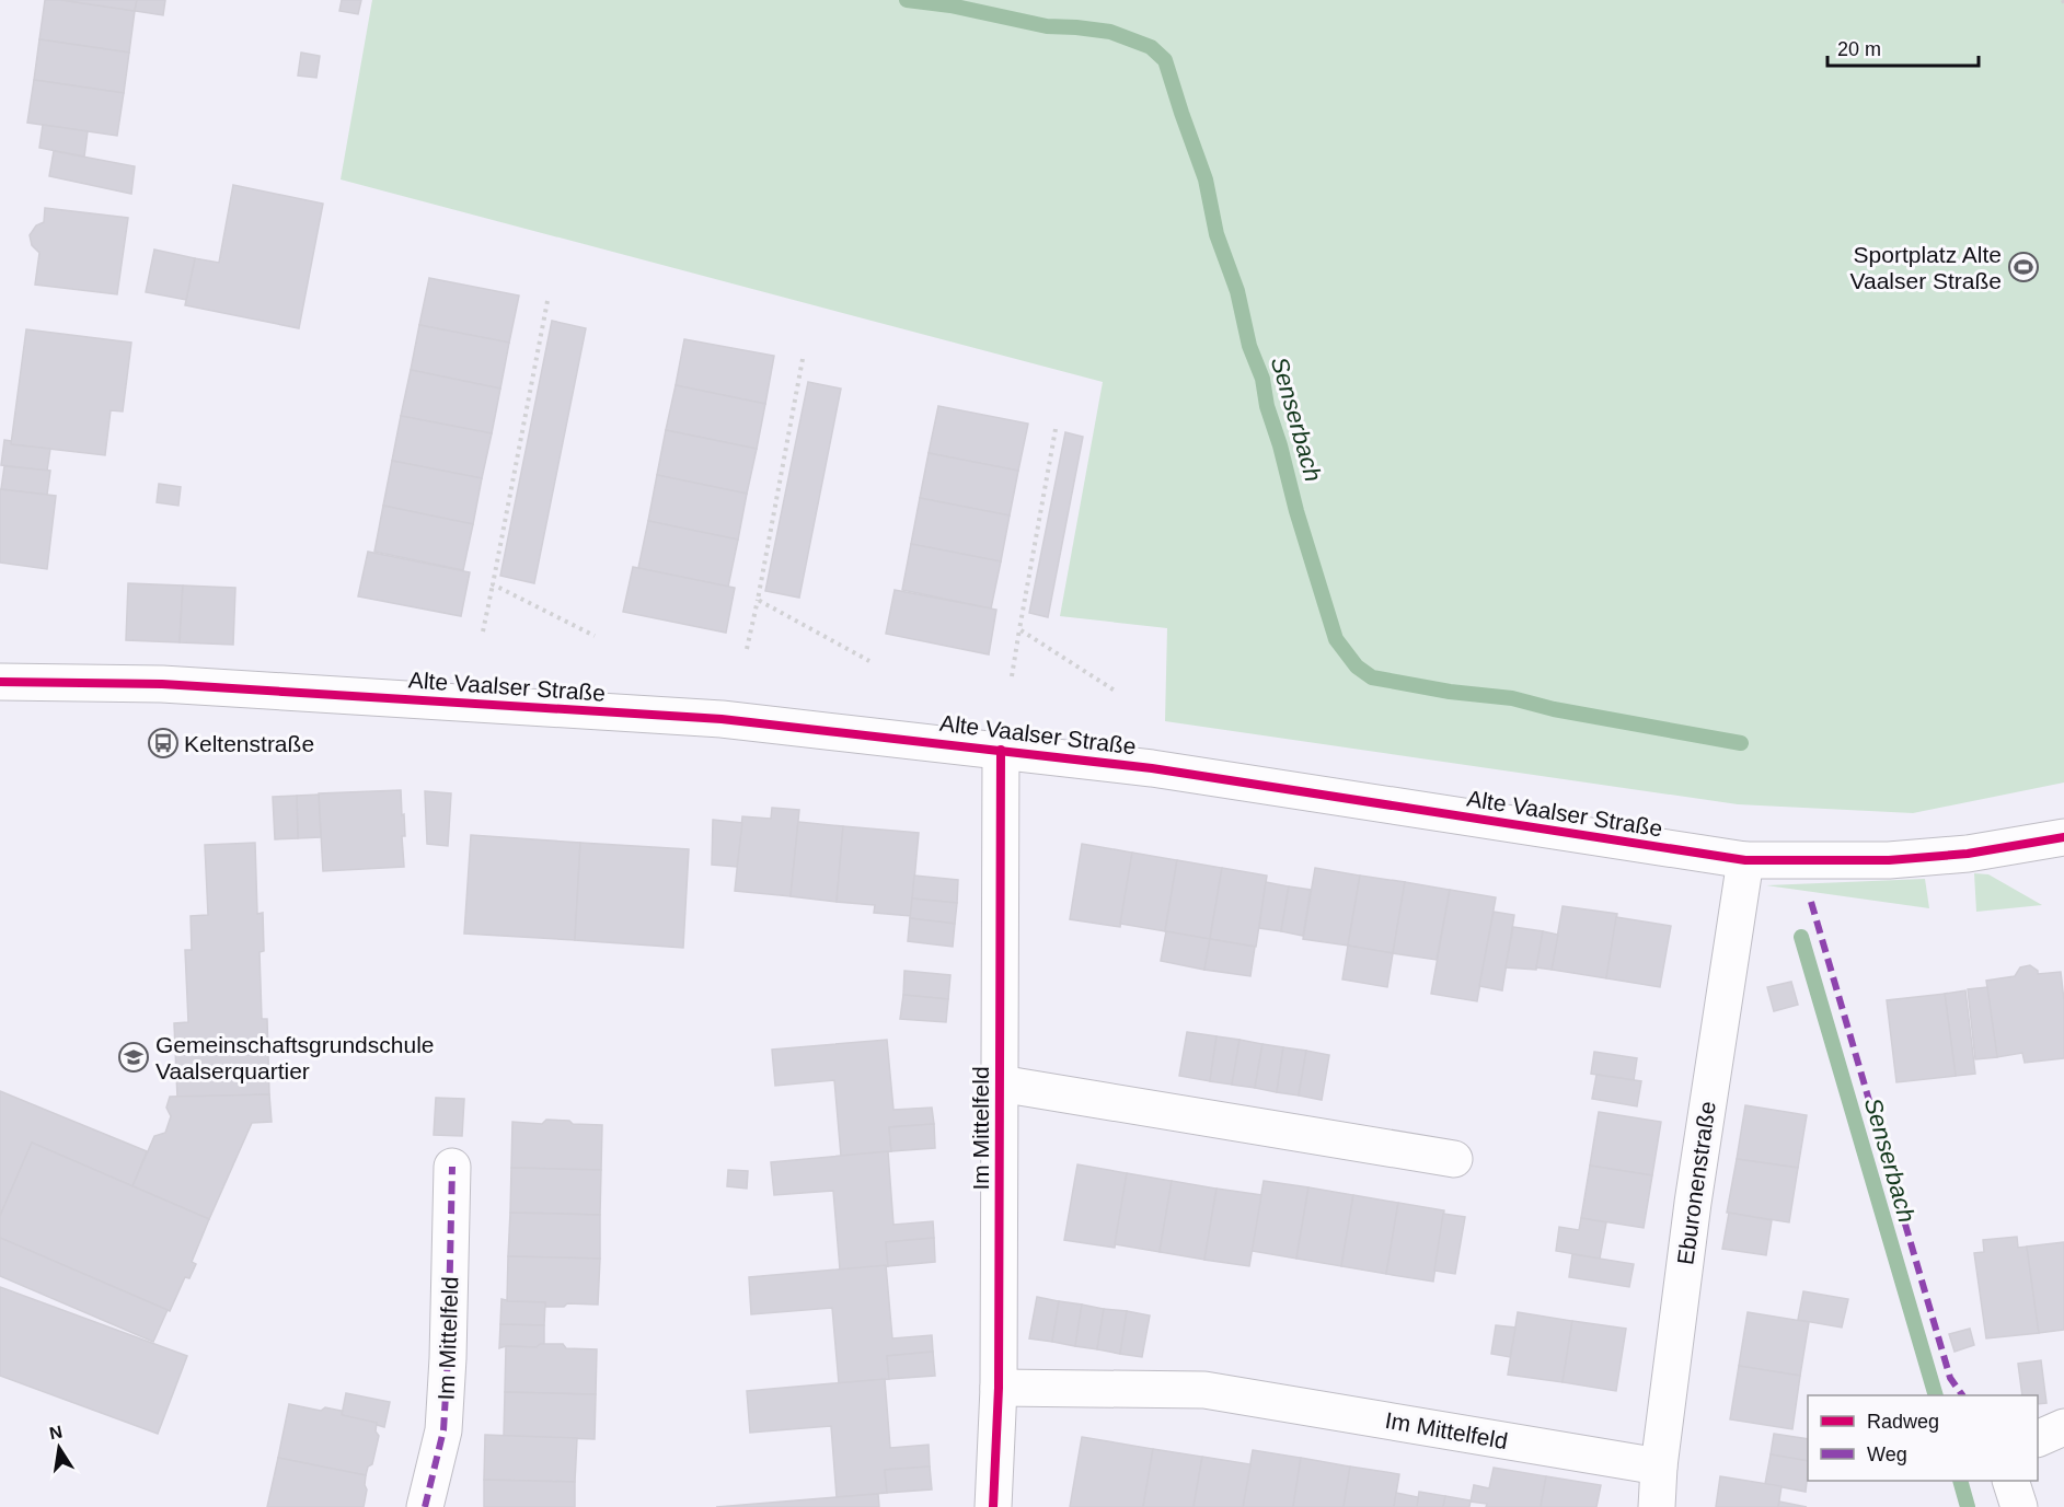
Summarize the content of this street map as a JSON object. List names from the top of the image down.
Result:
{
  "streets": {
    "street": ["Alte Vaalser Straße", "Im Mittelfeld", "Eburonenstraße"]
  },
  "crossings": [
    ["Alte Vaalser Straße", "Im Mittelfeld"],
    ["Alte Vaalser Straße", "Eburonenstraße"],
    ["Im Mittelfeld", "Eburonenstraße"]
  ],
  "water": ["Senserbach"],
  "places": {
    "sports": ["Sportplatz Alte Vaalser Straße"],
    "bus stop": ["Keltenstraße"],
    "school or university": ["Gemeinschaftsgrundschule Vaalserquartier"]
  },
  "legend": ["Radweg", "Weg"],
  "scale_bar": "20 m",
  "north": "top"
}
